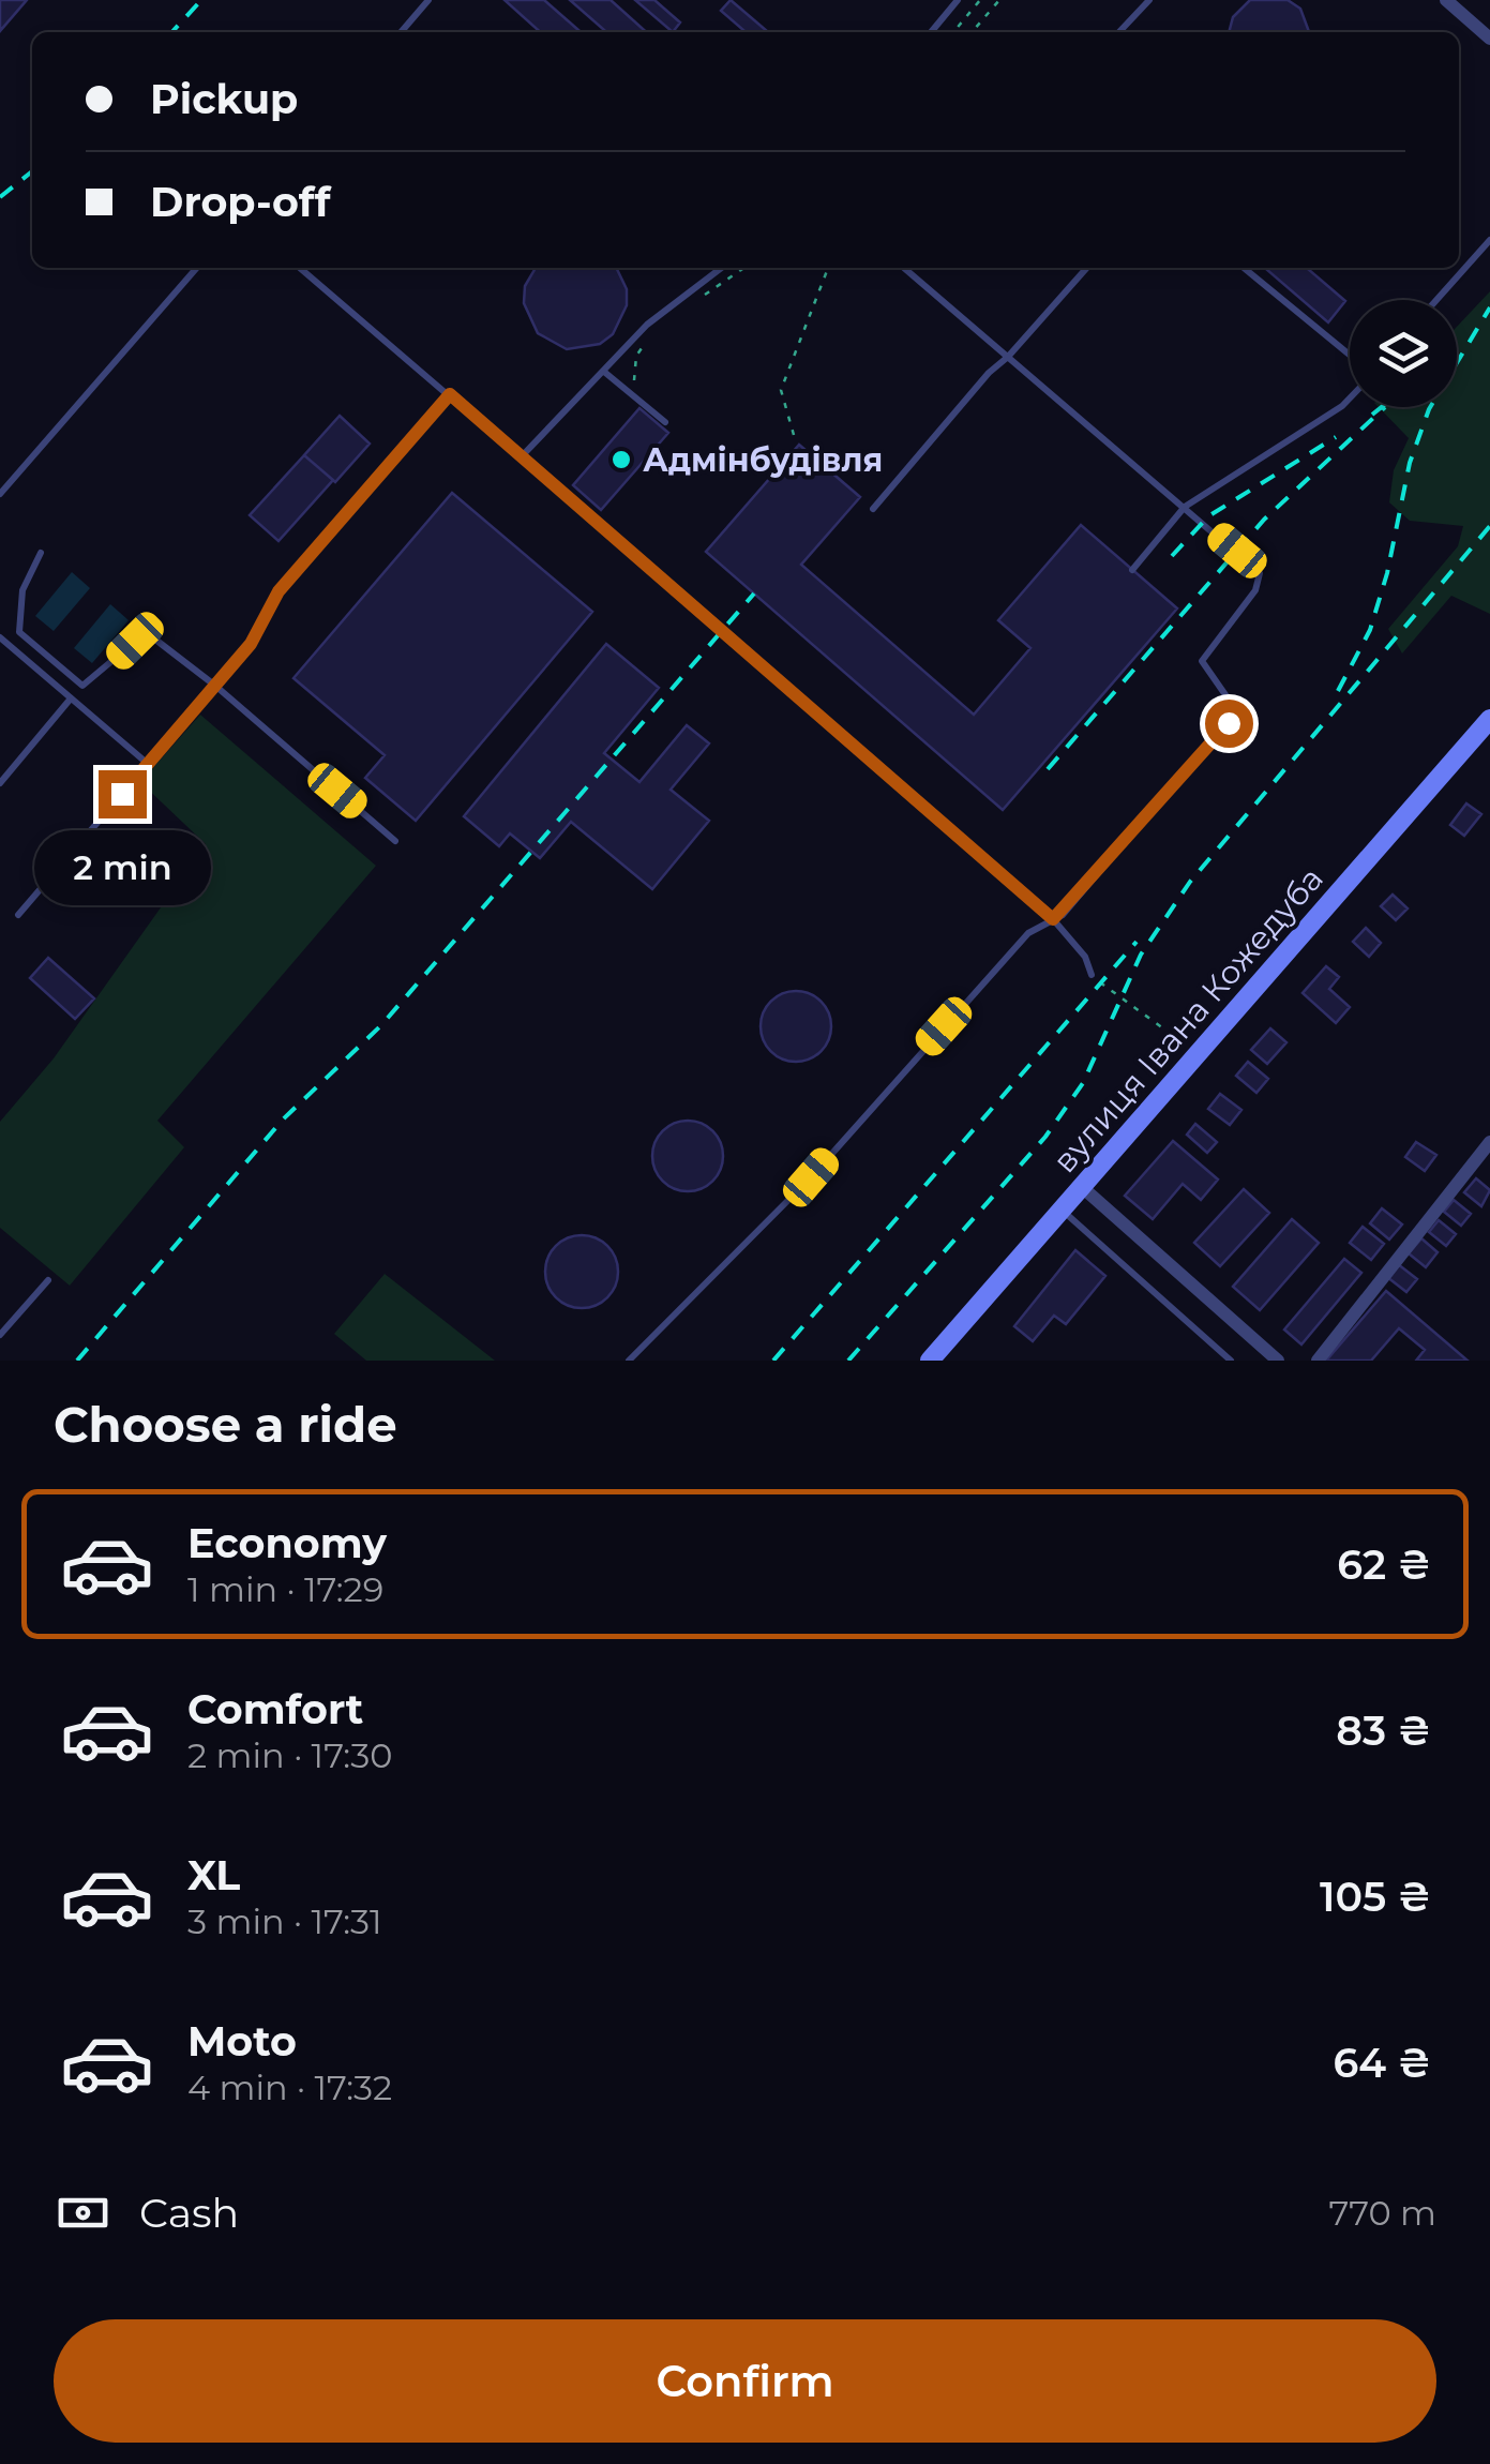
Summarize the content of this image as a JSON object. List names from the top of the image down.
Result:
{
  "streets": {
    "street": ["вулиця Івана Кожедуба"]
  },
  "places": ["Адмінбудівля"],
  "page": {
    "banner": ["Pickup", "Drop-off"],
    "bubble": "2 min",
    "heading": "Choose a ride",
    "list": [
      {
        "name": "Economy",
        "note": "1 min · 17:29",
        "value": "62 ₴"
      },
      {
        "name": "Comfort",
        "note": "2 min · 17:30",
        "value": "83 ₴"
      },
      {
        "name": "XL",
        "note": "3 min · 17:31",
        "value": "105 ₴"
      },
      {
        "name": "Moto",
        "note": "4 min · 17:32",
        "value": "64 ₴"
      }
    ],
    "pay": ["Cash", "770 m"],
    "buttons": "Confirm"
  }
}
